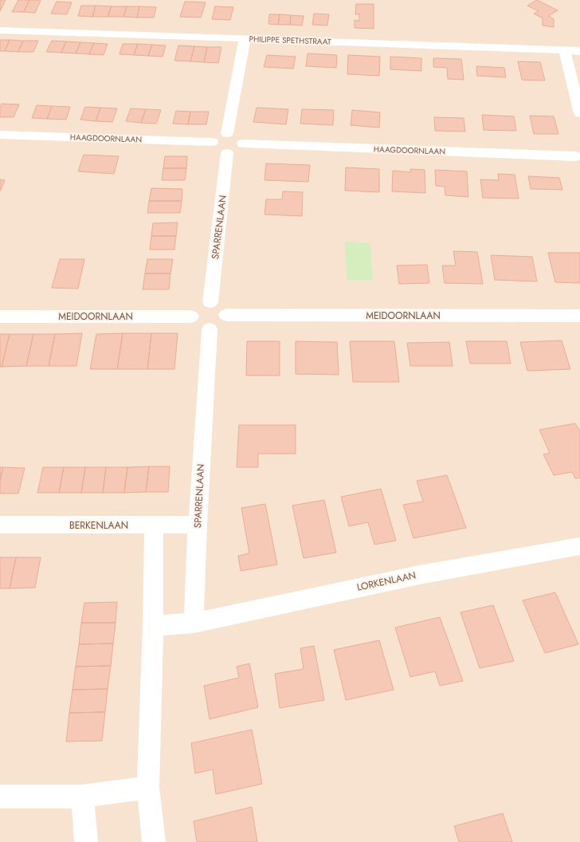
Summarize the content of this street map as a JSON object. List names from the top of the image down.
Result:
{
  "streets": {
    "street": [
      "PHILIPPE SPETHSTRAAT",
      "HAAGDOORNLAAN",
      "SPARRENLAAN",
      "MEIDOORNLAAN",
      "BERKENLAAN",
      "LORKENLAAN"
    ]
  },
  "crossings": [
    ["HAAGDOORNLAAN", "SPARRENLAAN"],
    ["SPARRENLAAN", "MEIDOORNLAAN"],
    ["SPARRENLAAN", "BERKENLAAN"],
    ["SPARRENLAAN", "LORKENLAAN"]
  ]
}
